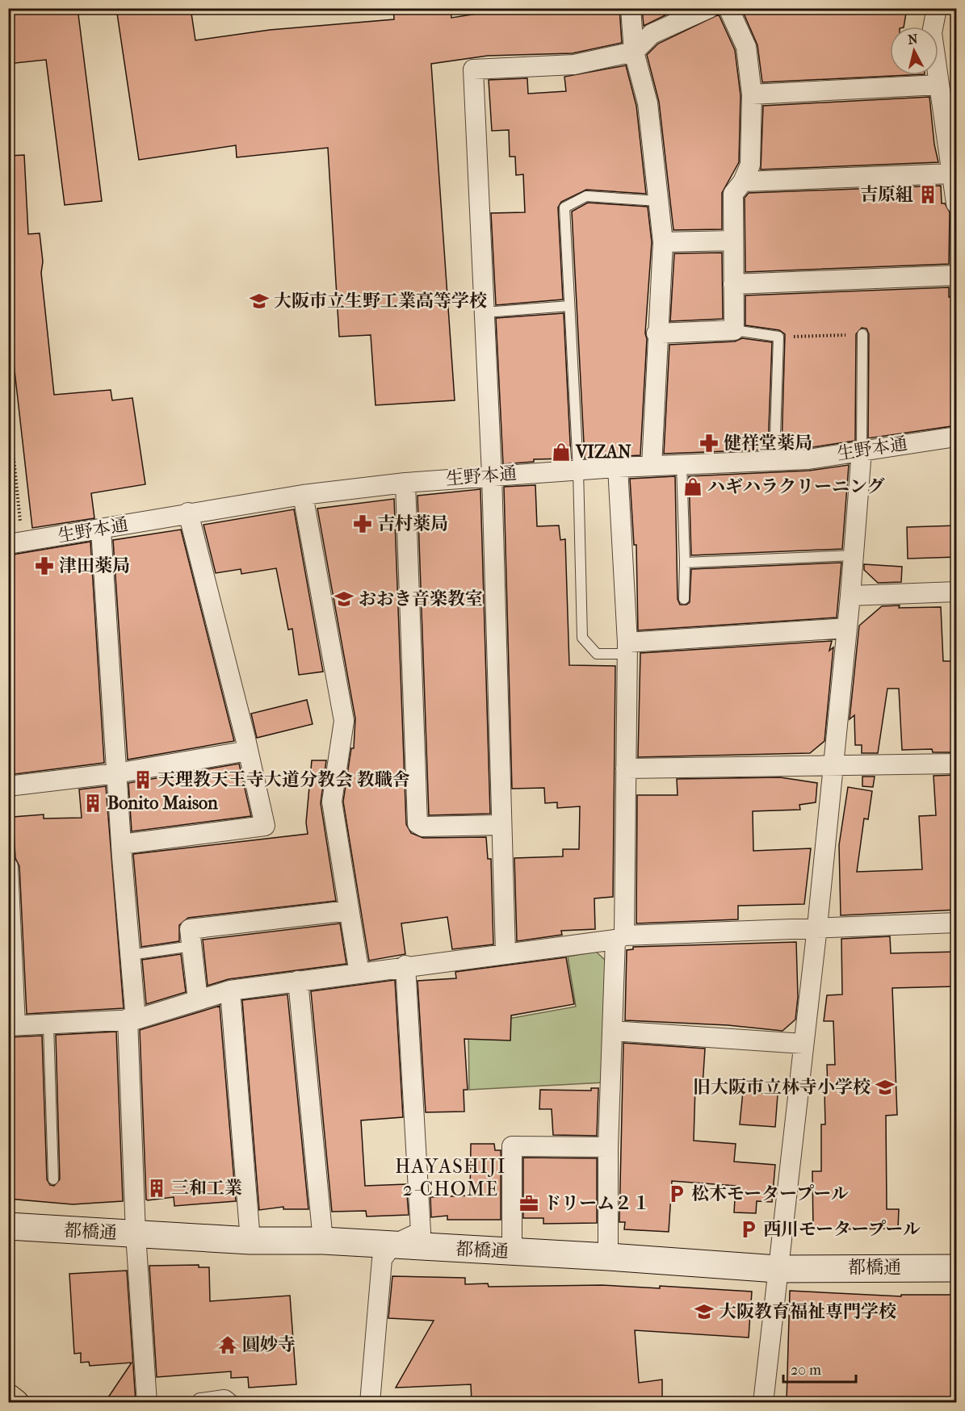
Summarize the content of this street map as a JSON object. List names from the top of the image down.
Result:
{
  "streets": {
    "street": ["生野本通", "都橋通"]
  },
  "districts": ["HAYASHIJI 2-CHOME"],
  "places": {
    "building": [
      "吉原組",
      "天理教天王寺大道分教会 教職舎",
      "Bonito Maison",
      "三和工業"
    ],
    "school or university": [
      "大阪市立生野工業高等学校",
      "おおき音楽教室",
      "旧大阪市立林寺小学校",
      "大阪教育福祉専門学校"
    ],
    "pharmacy": ["健祥堂薬局", "吉村薬局", "津田薬局"],
    "shop": ["VIZAN", "ハギハラクリーニング"],
    "parking": ["松木モータープール", "西川モータープール"],
    "office": ["ドリーム２１"],
    "temple": ["圓妙寺"]
  },
  "scale_bar": "20 m",
  "north": "top"
}
